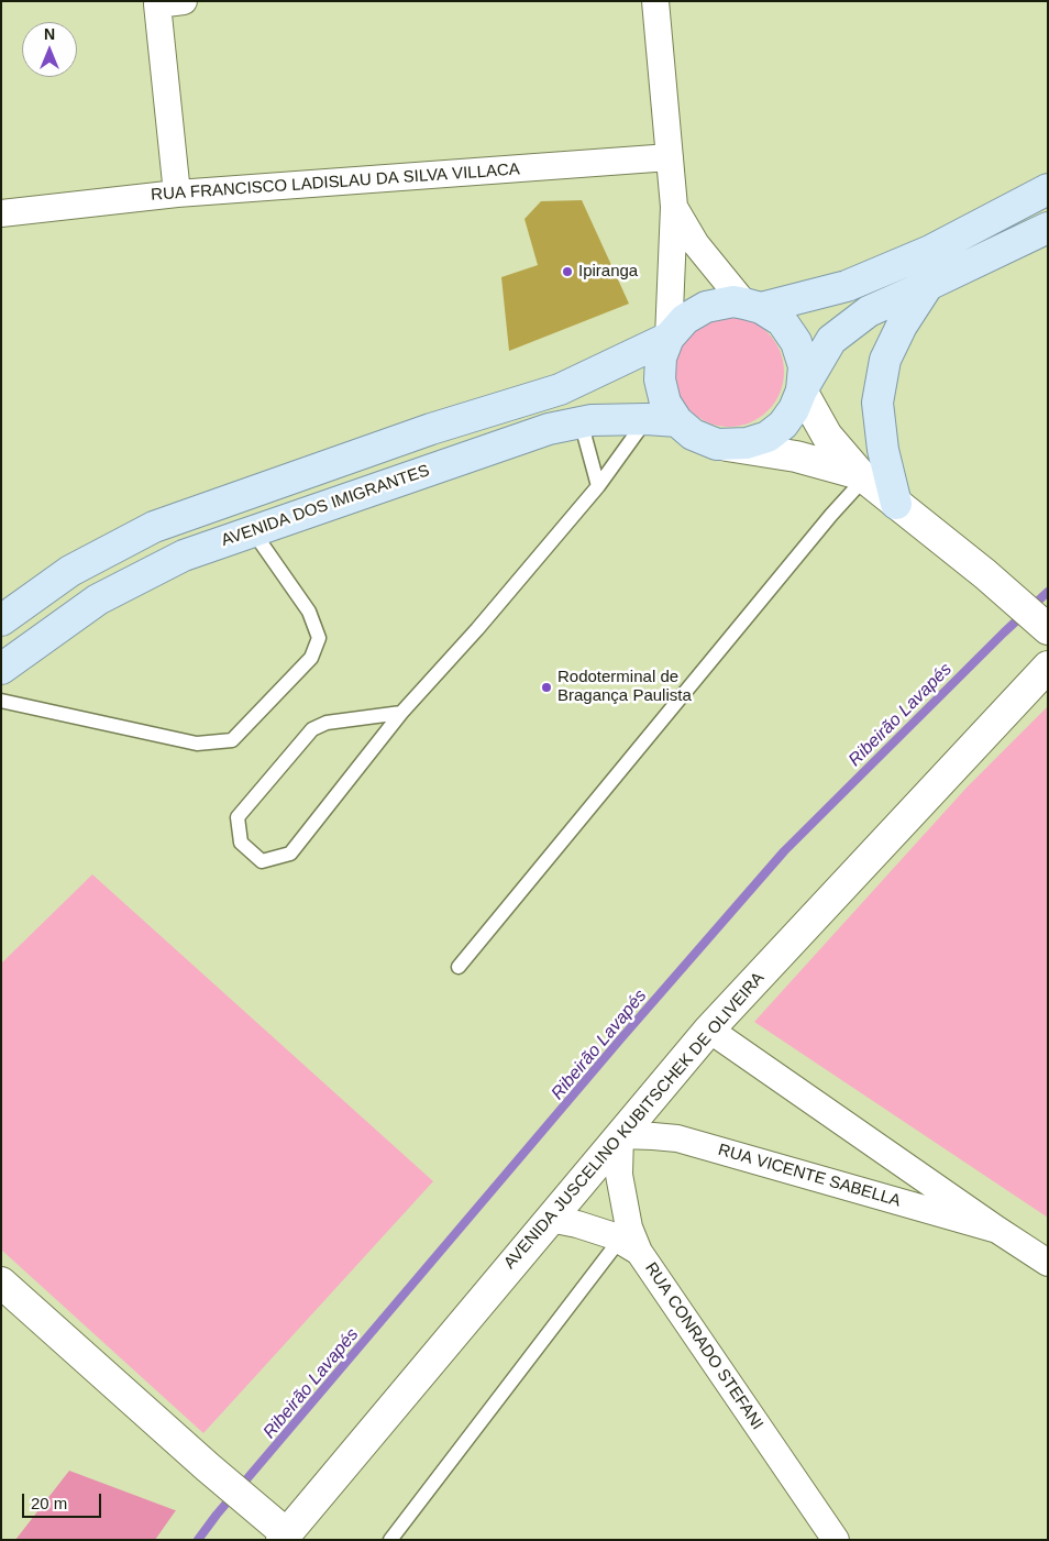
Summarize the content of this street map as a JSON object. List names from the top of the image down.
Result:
{
  "streets": {
    "main road": ["AVENIDA DOS IMIGRANTES"],
    "street": [
      "RUA FRANCISCO LADISLAU DA SILVA VILLACA",
      "AVENIDA JUSCELINO KUBITSCHEK DE OLIVEIRA",
      "RUA VICENTE SABELLA",
      "RUA CONRADO STEFANI"
    ]
  },
  "crossings": [
    ["AVENIDA JUSCELINO KUBITSCHEK DE OLIVEIRA", "RUA VICENTE SABELLA"],
    ["AVENIDA JUSCELINO KUBITSCHEK DE OLIVEIRA", "RUA CONRADO STEFANI"],
    ["RUA VICENTE SABELLA", "RUA CONRADO STEFANI"]
  ],
  "water": ["Ribeirão Lavapés"],
  "places": ["Ipiranga", "Rodoterminal de Bragança Paulista"],
  "scale_bar": "20 m",
  "north": "top"
}
